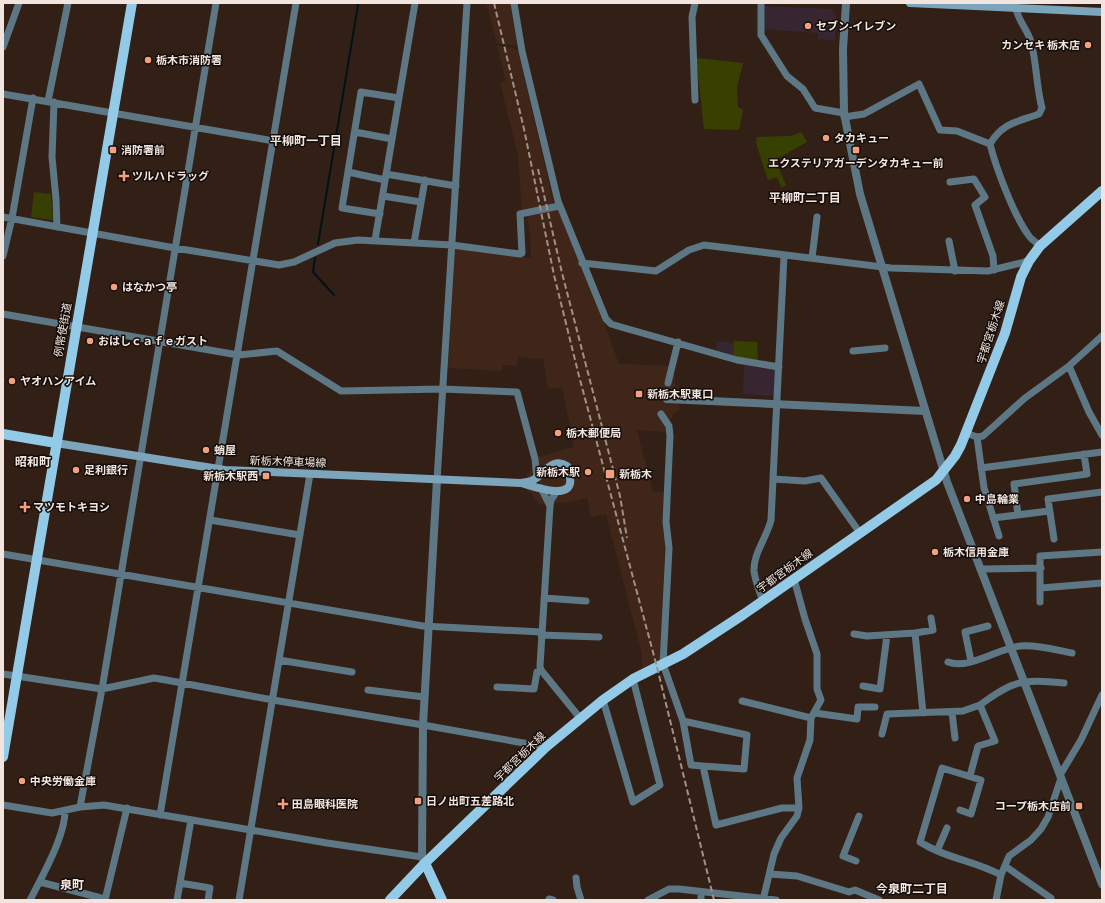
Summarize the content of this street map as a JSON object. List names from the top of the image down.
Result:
{
  "streets": {
    "main road": ["例幣使街道", "宇都宮栃木線", "新栃木停車場線"]
  },
  "crossings": [
    ["例幣使街道", "新栃木停車場線"]
  ],
  "districts": [
    "平柳町一丁目",
    "平柳町二丁目",
    "昭和町",
    "泉町",
    "今泉町二丁目"
  ],
  "places": {
    "other": [
      "セブン-イレブン",
      "カンセキ 栃木店",
      "栃木市消防署",
      "タカキュー",
      "はなかつ亭",
      "おはしｃａｆｅガスト",
      "ヤオハンアイム",
      "栃木郵便局",
      "蛸屋",
      "足利銀行",
      "新栃木駅",
      "中島輪業",
      "栃木信用金庫",
      "中央労働金庫"
    ],
    "transit": [
      "消防署前",
      "エクステリアガーデンタカキュー前",
      "新栃木駅東口",
      "新栃木",
      "新栃木駅西",
      "日ノ出町五差路北",
      "コープ栃木店前"
    ],
    "health": ["ツルハドラッグ", "マツモトキヨシ", "田島眼科医院"]
  }
}
